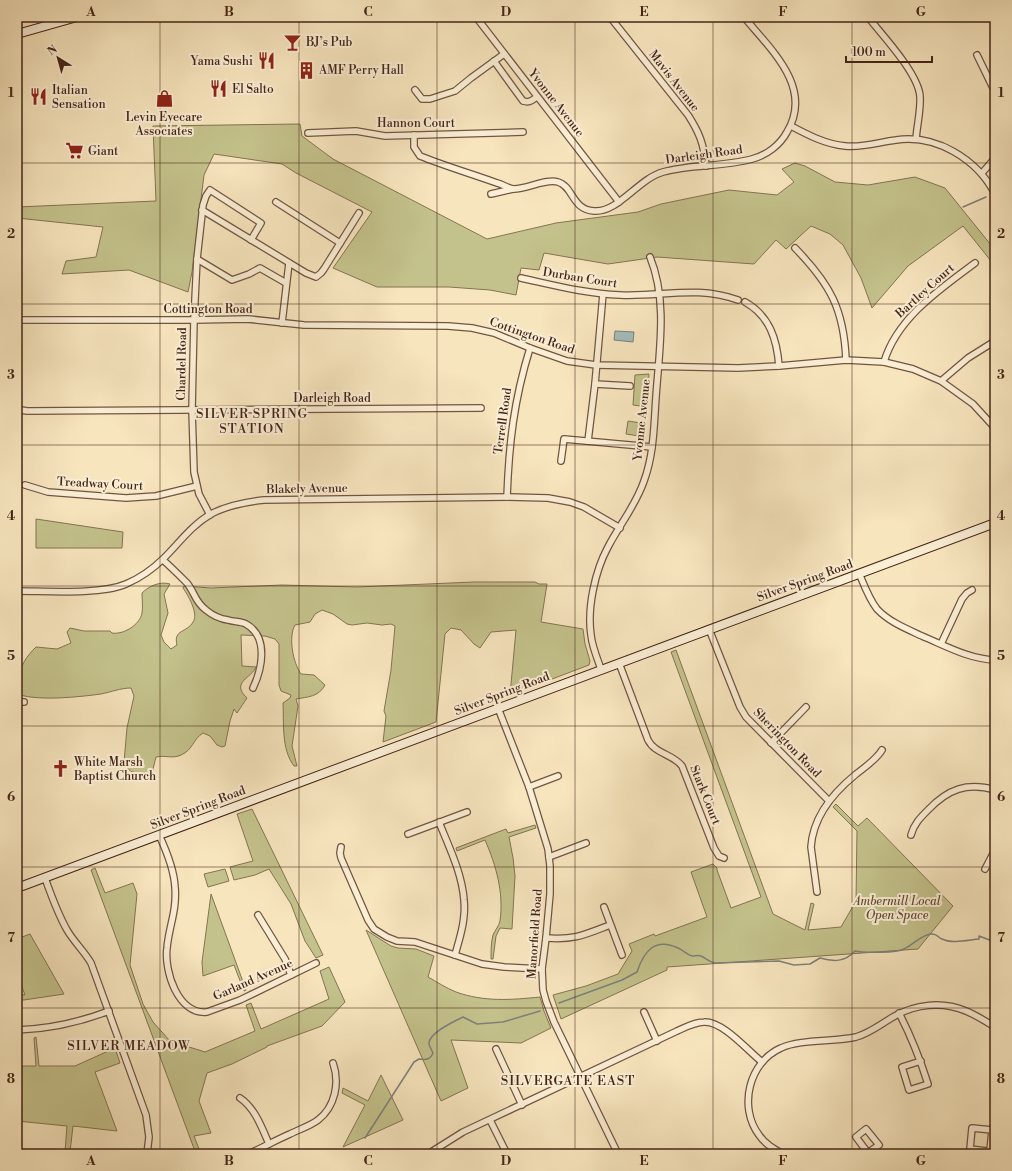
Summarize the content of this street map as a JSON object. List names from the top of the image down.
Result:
{
  "streets": {
    "main road": ["Silver Spring Road"],
    "street": [
      "Mavis Avenue",
      "Yvonne Avenue",
      "Hannon Court",
      "Darleigh Road",
      "Durban Court",
      "Bartley Court",
      "Cottington Road",
      "Chardel Road",
      "Terrell Road",
      "Treadway Court",
      "Blakely Avenue",
      "Sherington Road",
      "Stark Court",
      "Manorfield Road",
      "Garland Avenue"
    ]
  },
  "crossings": [
    ["Mavis Avenue", "Darleigh Road"],
    ["Yvonne Avenue", "Darleigh Road"],
    ["Yvonne Avenue", "Durban Court"],
    ["Yvonne Avenue", "Cottington Road"],
    ["Yvonne Avenue", "Blakely Avenue"],
    ["Yvonne Avenue", "Silver Spring Road"],
    ["Darleigh Road", "Chardel Road"],
    ["Bartley Court", "Cottington Road"],
    ["Cottington Road", "Chardel Road"],
    ["Cottington Road", "Terrell Road"],
    ["Chardel Road", "Treadway Court"],
    ["Chardel Road", "Blakely Avenue"],
    ["Terrell Road", "Blakely Avenue"],
    ["Silver Spring Road", "Sherington Road"],
    ["Silver Spring Road", "Stark Court"],
    ["Silver Spring Road", "Manorfield Road"],
    ["Silver Spring Road", "Garland Avenue"]
  ],
  "districts": ["SILVER SPRING STATION", "SILVER MEADOW", "SILVERGATE EAST"],
  "parks": ["Ambermill Local Open Space"],
  "places": {
    "bar": ["BJ’s Pub"],
    "restaurant": ["Yama Sushi", "El Salto", "Italian Sensation"],
    "building": ["AMF Perry Hall"],
    "shop": ["Levin Eyecare Associates"],
    "supermarket": ["Giant"],
    "church": ["White Marsh Baptist Church"]
  },
  "scale_bar": "100 m",
  "north": "top left",
  "grid": {
    "columns": [
      "A",
      "B",
      "C",
      "D",
      "E",
      "F",
      "G"
    ],
    "rows": [
      "1",
      "2",
      "3",
      "4",
      "5",
      "6",
      "7",
      "8"
    ]
  }
}
